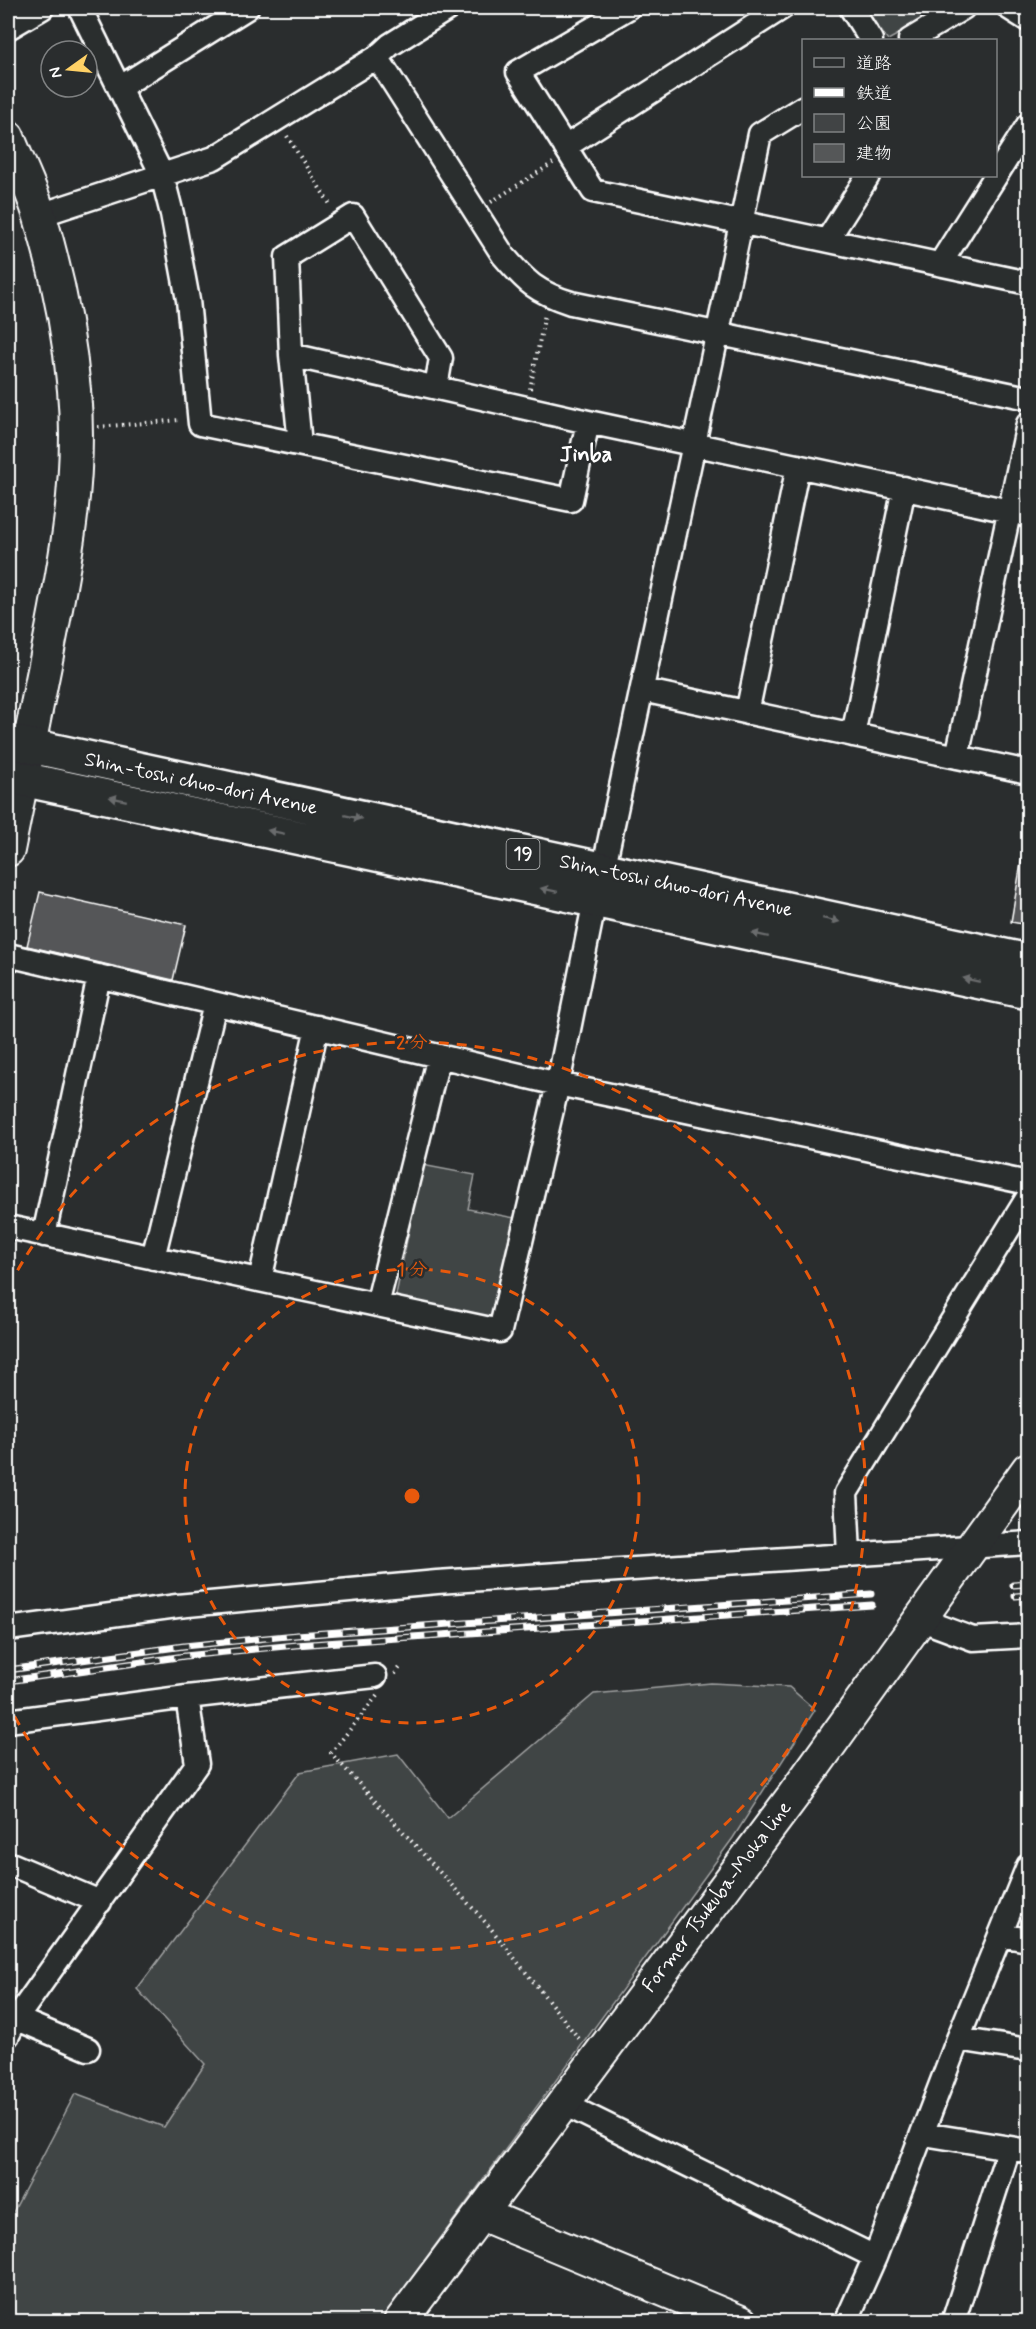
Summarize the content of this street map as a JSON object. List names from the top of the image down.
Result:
{
  "streets": {
    "main road": ["Shin-toshi chuo-dori Avenue", "19"],
    "street": ["Former Tsukuba-Moka line"]
  },
  "districts": ["Jinba"],
  "legend": [
    "道路",
    "鉄道",
    "公園",
    "建物"
  ],
  "north": "left",
  "rings": ["2 分", "1 分"]
}
